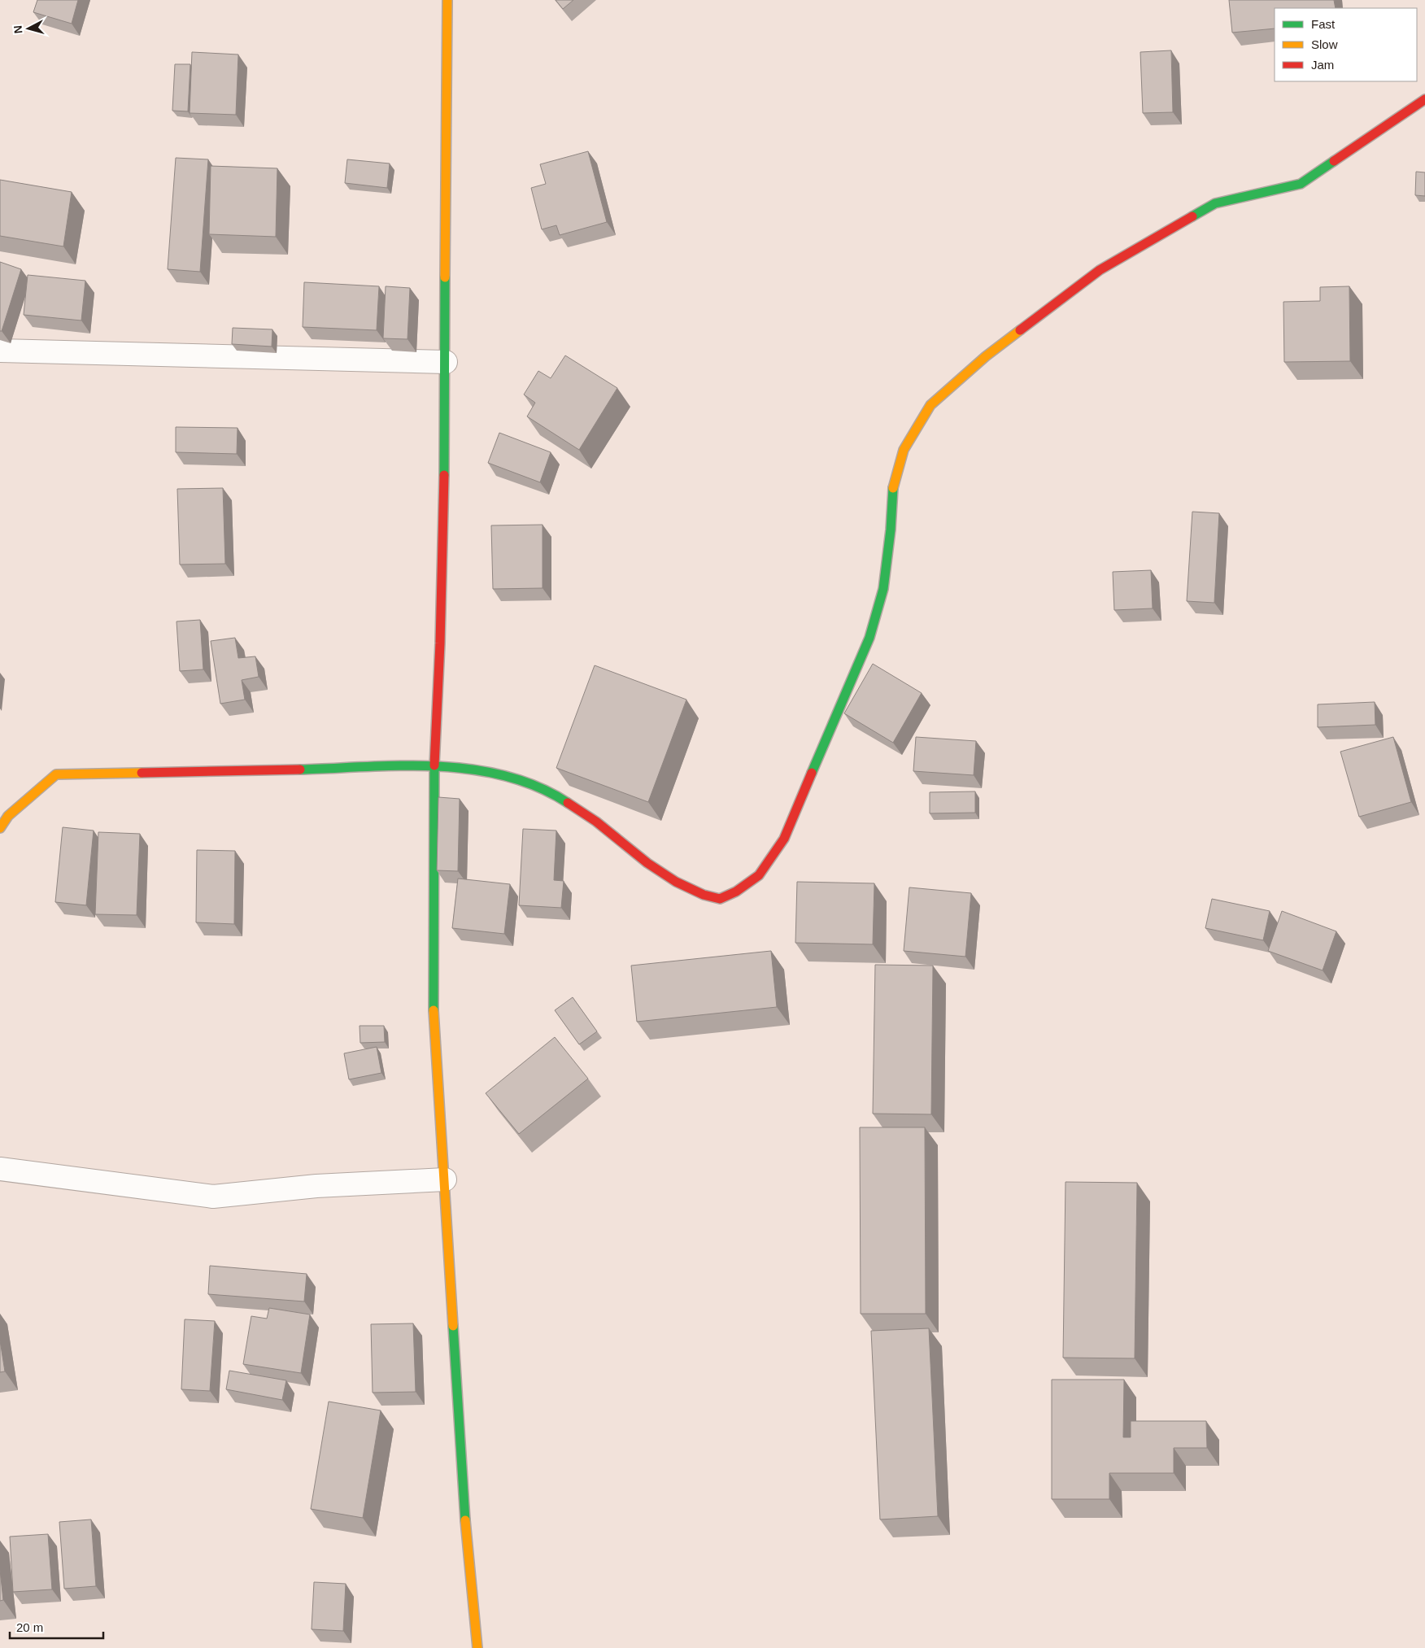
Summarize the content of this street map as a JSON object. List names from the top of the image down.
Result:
{
  "legend": ["Fast", "Slow", "Jam"],
  "scale_bar": "20 m",
  "north": "left"
}
